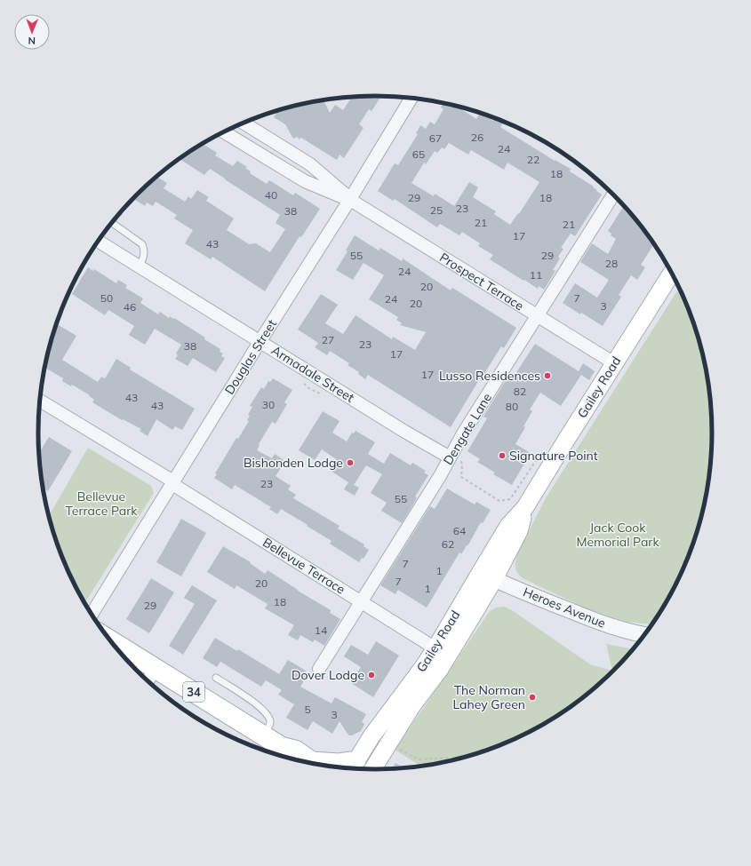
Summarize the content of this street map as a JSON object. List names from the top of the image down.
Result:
{
  "streets": {
    "main road": ["Gailey Road", "34"],
    "street": [
      "Prospect Terrace",
      "Douglas Street",
      "Armadale Street",
      "Dengate Lane",
      "Bellevue Terrace",
      "Heroes Avenue"
    ]
  },
  "crossings": [
    ["Prospect Terrace", "Douglas Street"],
    ["Prospect Terrace", "Gailey Road"],
    ["Prospect Terrace", "Dengate Lane"],
    ["Douglas Street", "Armadale Street"],
    ["Douglas Street", "Bellevue Terrace"],
    ["Armadale Street", "Dengate Lane"],
    ["Gailey Road", "Bellevue Terrace"],
    ["Gailey Road", "Heroes Avenue"],
    ["Dengate Lane", "Bellevue Terrace"]
  ],
  "parks": ["Bellevue Terrace Park", "Jack Cook Memorial Park"],
  "places": [
    "Lusso Residences",
    "Signature Point",
    "Bishonden Lodge",
    "Dover Lodge",
    "The Norman Lahey Green"
  ],
  "house_numbers": [
    "26",
    "67",
    "24",
    "65",
    "22",
    "18",
    "40",
    "29",
    "18",
    "23",
    "25",
    "38",
    "21",
    "21",
    "17",
    "43",
    "55",
    "29",
    "28",
    "24",
    "11",
    "20",
    "50",
    "7",
    "24",
    "20",
    "3",
    "46",
    "27",
    "23",
    "38",
    "17",
    "17",
    "82",
    "43",
    "30",
    "43",
    "80",
    "23",
    "55",
    "64",
    "62",
    "7",
    "1",
    "7",
    "20",
    "1",
    "18",
    "29",
    "14",
    "5",
    "3"
  ],
  "north": "bottom"
}
